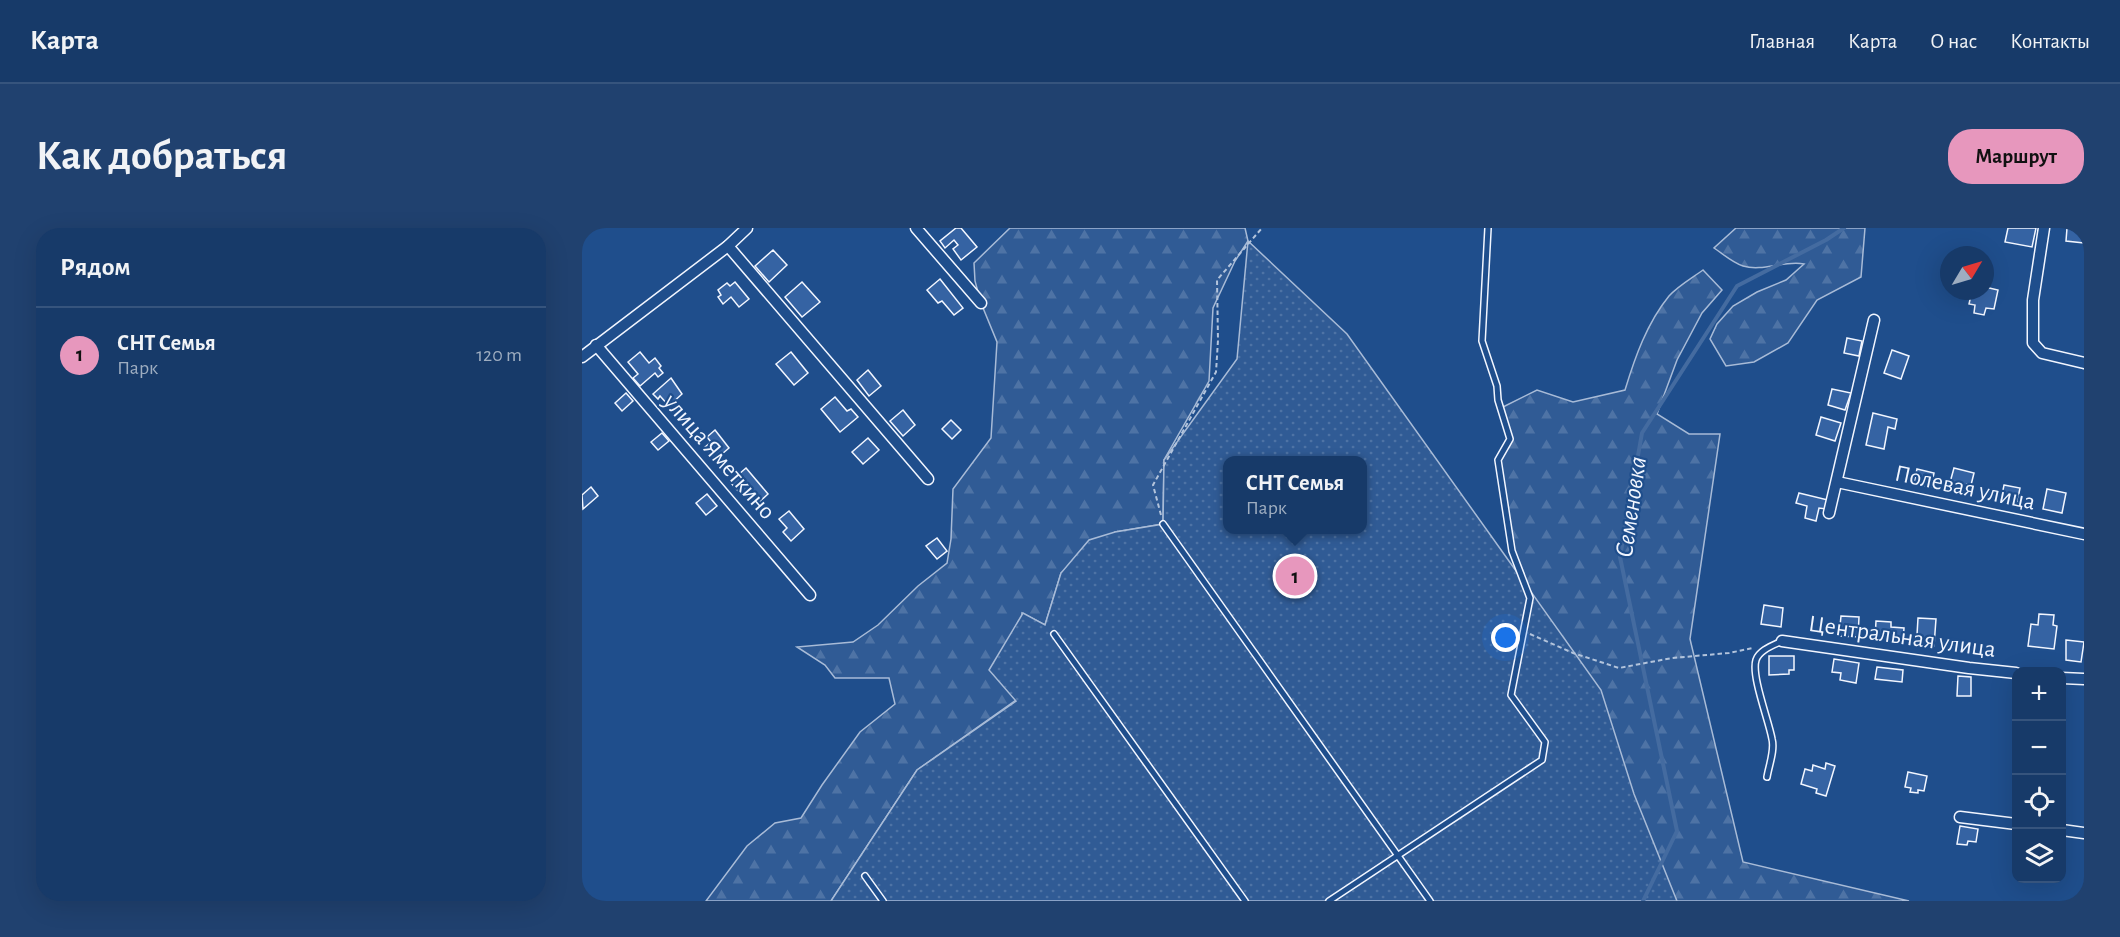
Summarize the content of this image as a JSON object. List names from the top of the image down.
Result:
{
  "streets": {
    "street": ["улица Яметкино", "Полевая улица", "Центральная улица"]
  },
  "water": ["Семеновка"],
  "north": "top right",
  "page": {
    "header": "Карта",
    "nav": [
      "Главная",
      "Карта",
      "О нас",
      "Контакты"
    ],
    "buttons": "Маршрут",
    "title": "Как добраться",
    "heading": "Рядом",
    "list": [
      {
        "mark": "1",
        "name": "СНТ Семья",
        "note": "Парк",
        "value": "120 m"
      }
    ],
    "popup": ["СНТ Семья", "Парк"],
    "pins": "1",
    "map_buttons": ["+", "−"]
  }
}
